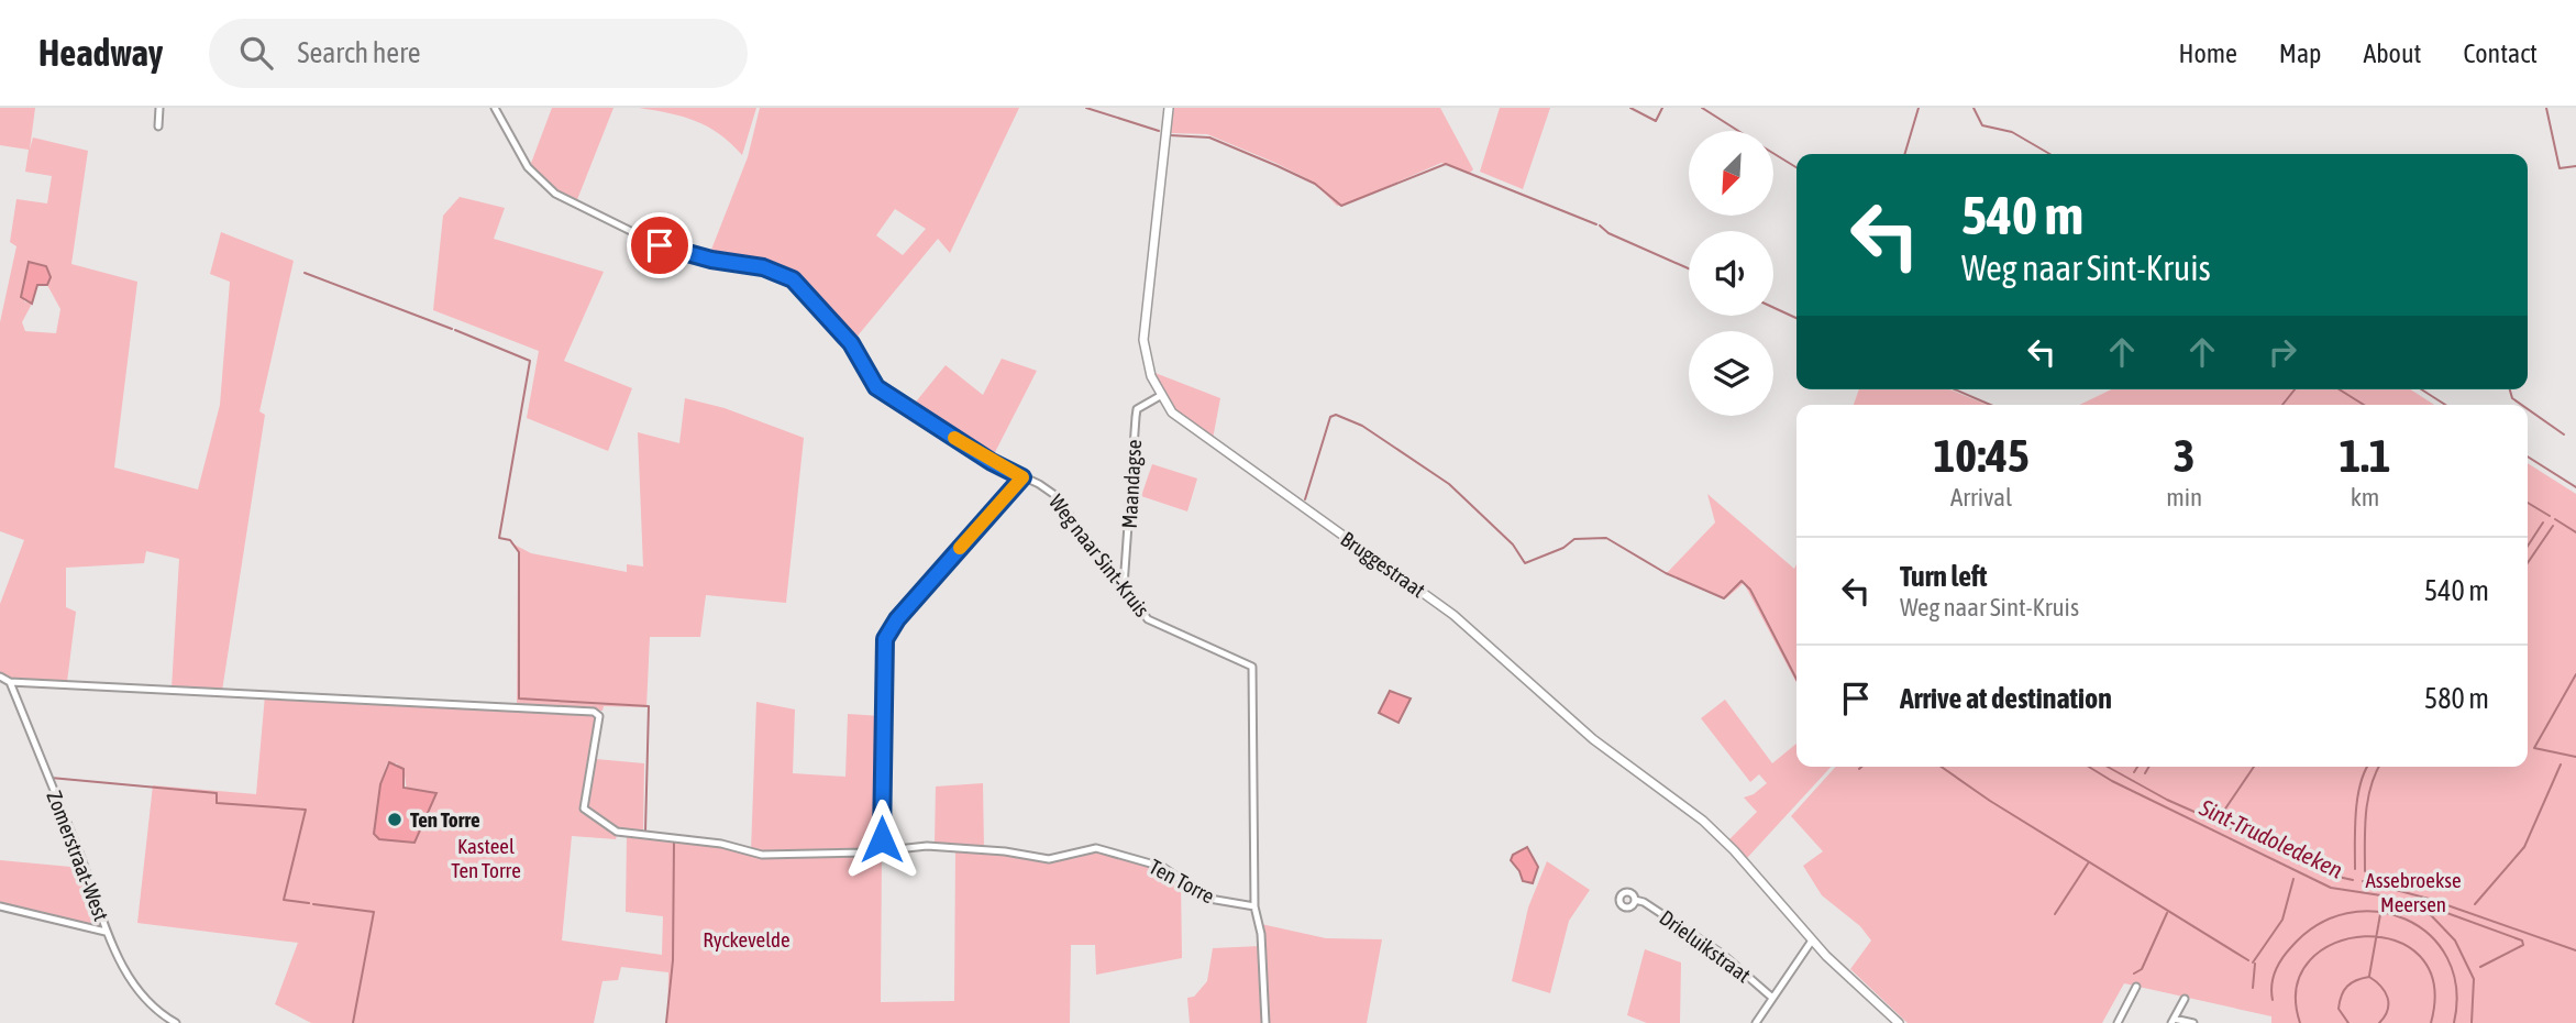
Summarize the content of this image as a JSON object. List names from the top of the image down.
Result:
{
  "streets": {
    "main road": ["Bruggestraat"],
    "street": [
      "Maandagse",
      "Weg naar Sint-Kruis",
      "Zomerstraat-West",
      "Ten Torre",
      "Drieluikstraat"
    ]
  },
  "crossings": [
    ["Maandagse", "Weg naar Sint-Kruis"],
    ["Maandagse", "Bruggestraat"],
    ["Weg naar Sint-Kruis", "Ten Torre"],
    ["Zomerstraat-West", "Ten Torre"]
  ],
  "water": ["Sint-Trudoledeken"],
  "parks": ["Kasteel Ten Torre", "Assebroekse Meersen", "Ryckevelde"],
  "places": ["Ten Torre"],
  "north": "bottom left",
  "page": {
    "header": "Headway",
    "search": "Search here",
    "nav": [
      "Home",
      "Map",
      "About",
      "Contact"
    ],
    "turn": ["540 m", "Weg naar Sint-Kruis"],
    "eta": [
      "10:45",
      "Arrival",
      "3",
      "min",
      "1.1",
      "km"
    ],
    "list": [
      {
        "name": "Turn left",
        "note": "Weg naar Sint-Kruis",
        "value": "540 m"
      },
      {
        "name": "Arrive at destination",
        "value": "580 m"
      }
    ]
  }
}
